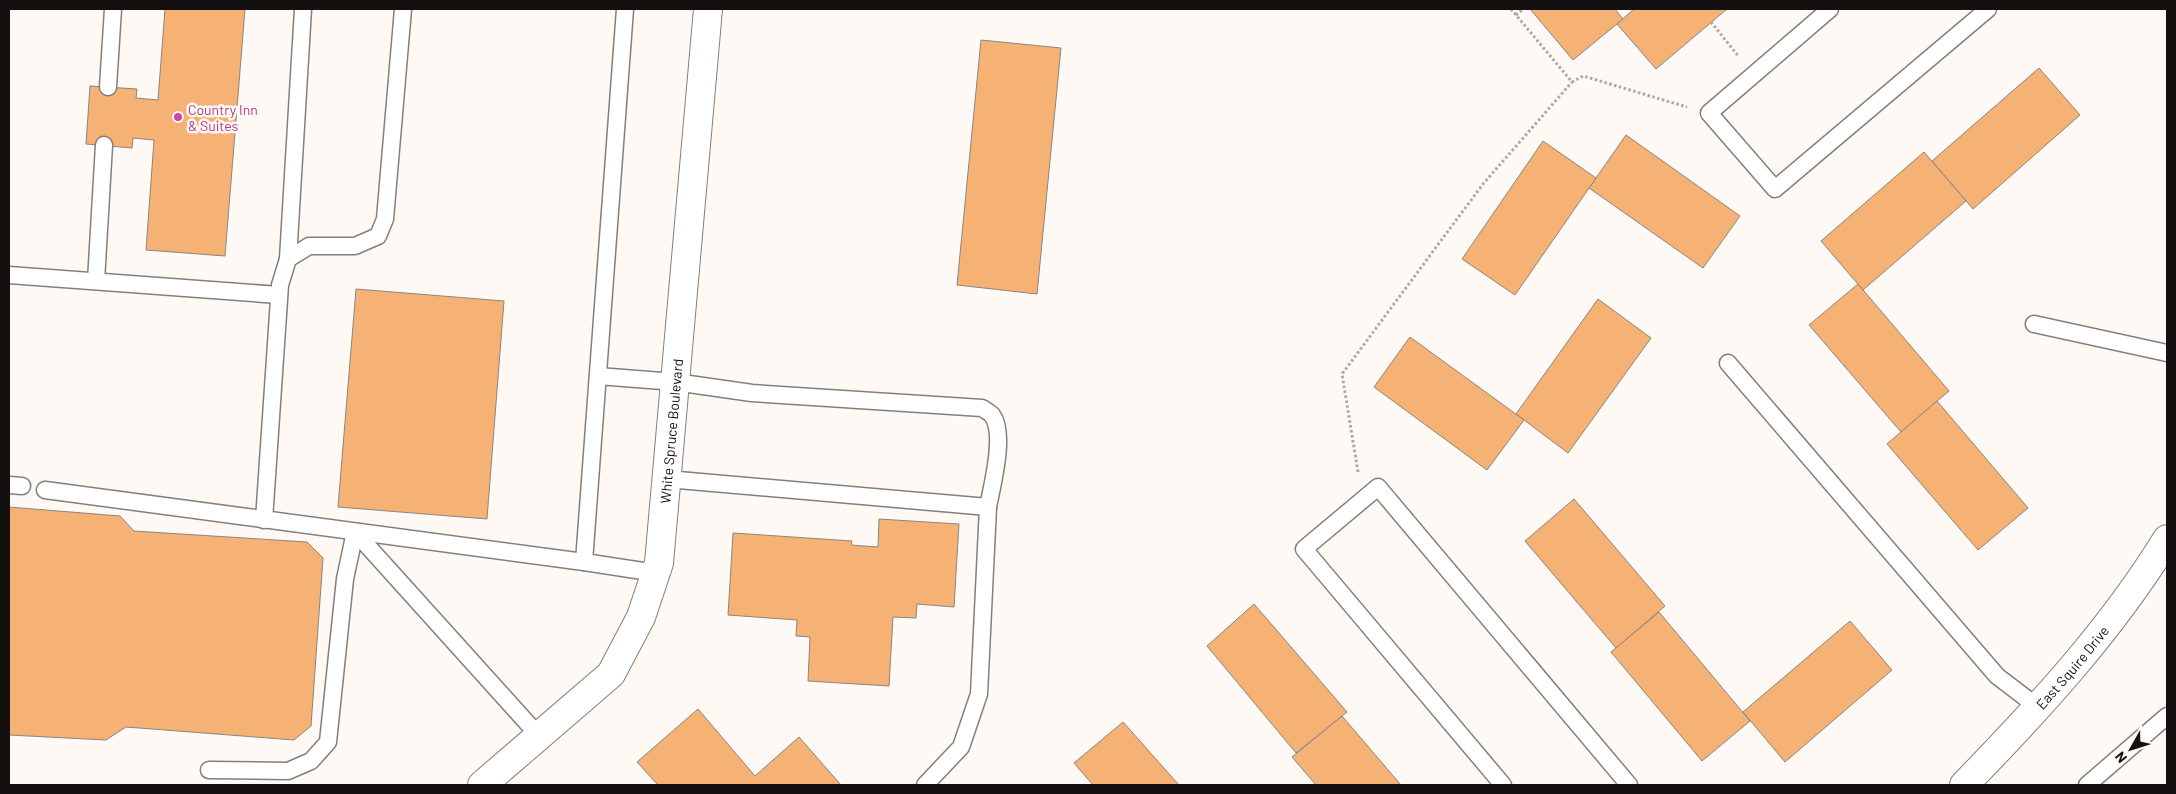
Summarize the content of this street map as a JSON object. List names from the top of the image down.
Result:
{
  "streets": {
    "street": ["White Spruce Boulevard", "East Squire Drive"]
  },
  "places": ["Country Inn & Suites"],
  "north": "bottom left"
}
